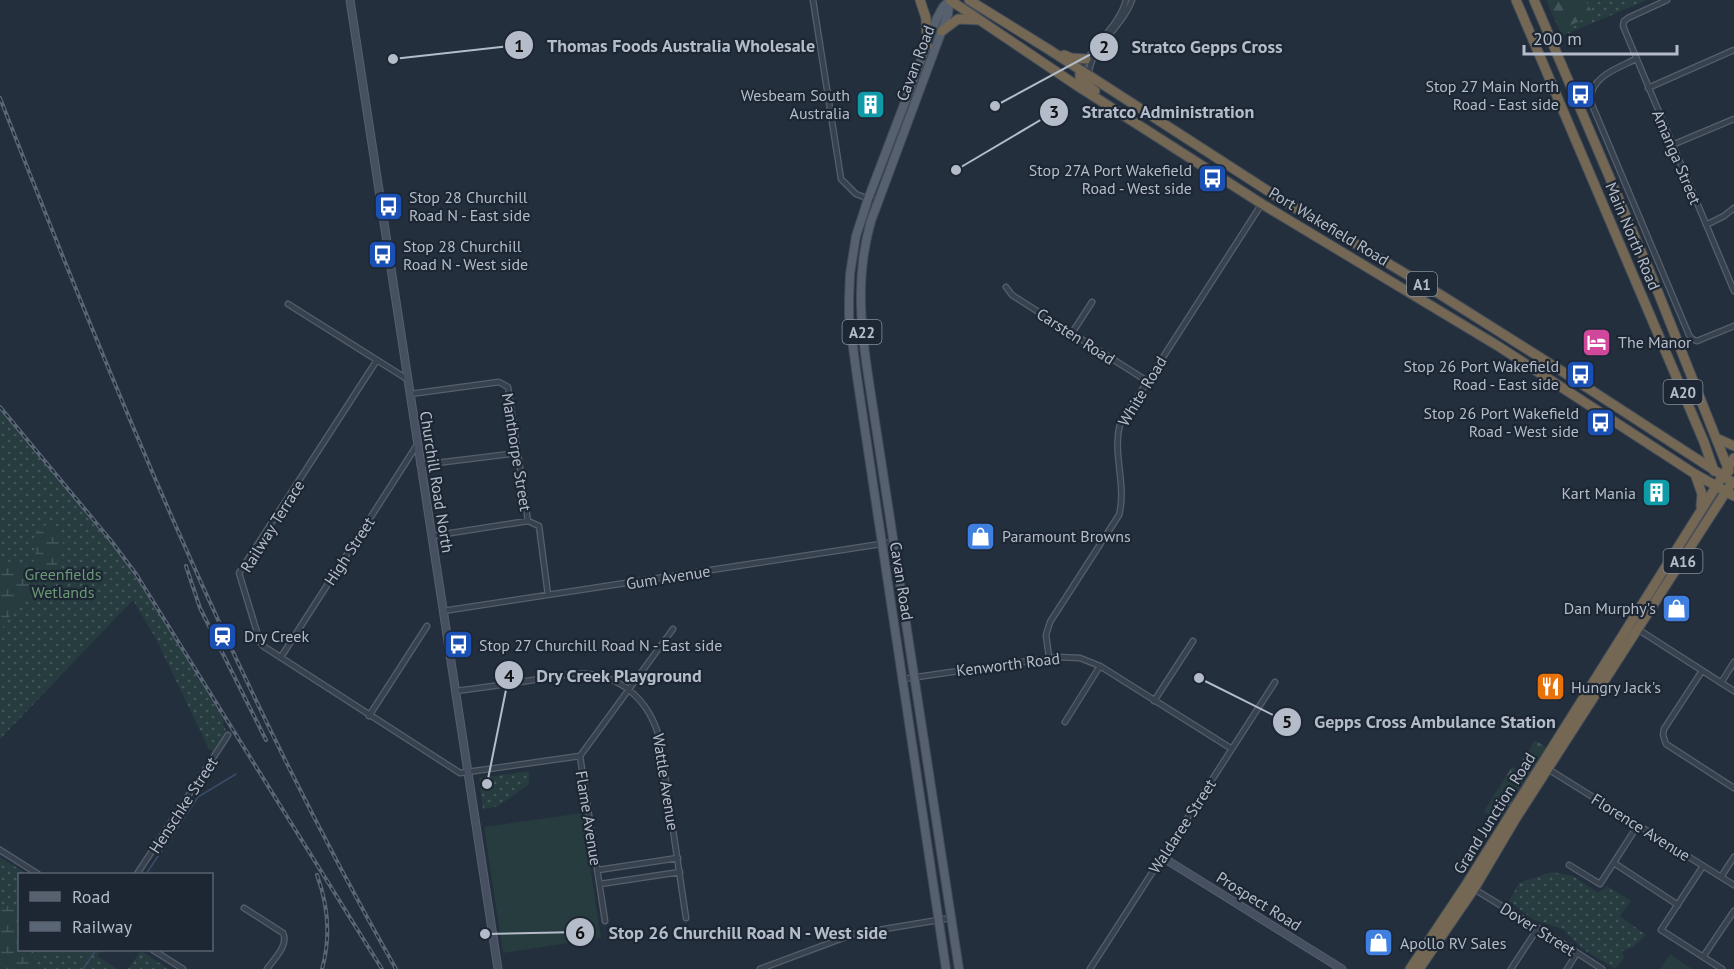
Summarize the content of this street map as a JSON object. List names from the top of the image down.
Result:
{
  "streets": {
    "highway": [
      "Port Wakefield Road",
      "Main North Road",
      "A1",
      "A20",
      "A16",
      "Grand Junction Road"
    ],
    "main road": ["Cavan Road", "A22"],
    "street": [
      "Amanga Street",
      "Carsten Road",
      "White Road",
      "Manthorpe Street",
      "Churchill Road North",
      "Railway Terrace",
      "High Street",
      "Gum Avenue",
      "Kenworth Road",
      "Wattle Avenue",
      "Henschke Street",
      "Flame Avenue",
      "Waldaree Street",
      "Florence Avenue",
      "Prospect Road",
      "Dover Street"
    ]
  },
  "crossings": [
    ["Cavan Road", "Port Wakefield Road"],
    ["Cavan Road", "Gum Avenue"],
    ["Cavan Road", "Kenworth Road"],
    ["Port Wakefield Road", "Main North Road"],
    ["Port Wakefield Road", "White Road"],
    ["Port Wakefield Road", "Grand Junction Road"],
    ["Main North Road", "Grand Junction Road"],
    ["Carsten Road", "White Road"],
    ["White Road", "Kenworth Road"],
    ["Manthorpe Street", "Churchill Road North"],
    ["Churchill Road North", "Railway Terrace"],
    ["Churchill Road North", "High Street"],
    ["Churchill Road North", "Gum Avenue"],
    ["Churchill Road North", "Wattle Avenue"],
    ["Churchill Road North", "Flame Avenue"],
    ["Railway Terrace", "High Street"],
    ["Railway Terrace", "Flame Avenue"],
    ["Kenworth Road", "Waldaree Street"],
    ["Grand Junction Road", "Florence Avenue"],
    ["Grand Junction Road", "Dover Street"],
    ["Waldaree Street", "Prospect Road"]
  ],
  "parks": ["Greenfields Wetlands"],
  "places": {
    "other": [
      "Thomas Foods Australia Wholesale",
      "Stratco Gepps Cross",
      "Stratco Administration",
      "Gepps Cross Ambulance Station",
      "Dry Creek Playground",
      "Stop 26 Churchill Road N - West side"
    ],
    "bus stop": [
      "Stop 27 Main North Road - East side",
      "Stop 27A Port Wakefield Road - West side",
      "Stop 28 Churchill Road N - East side",
      "Stop 28 Churchill Road N - West side",
      "Stop 26 Port Wakefield Road - East side",
      "Stop 26 Port Wakefield Road - West side",
      "Stop 27 Churchill Road N - East side"
    ],
    "building": ["Wesbeam South Australia", "Kart Mania"],
    "hotel": ["The Manor"],
    "shop": ["Paramount Browns", "Dan Murphy's", "Apollo RV Sales"],
    "station": ["Dry Creek"],
    "restaurant": ["Hungry Jack's"]
  },
  "legend": ["Road", "Railway"],
  "scale_bar": "200 m"
}
